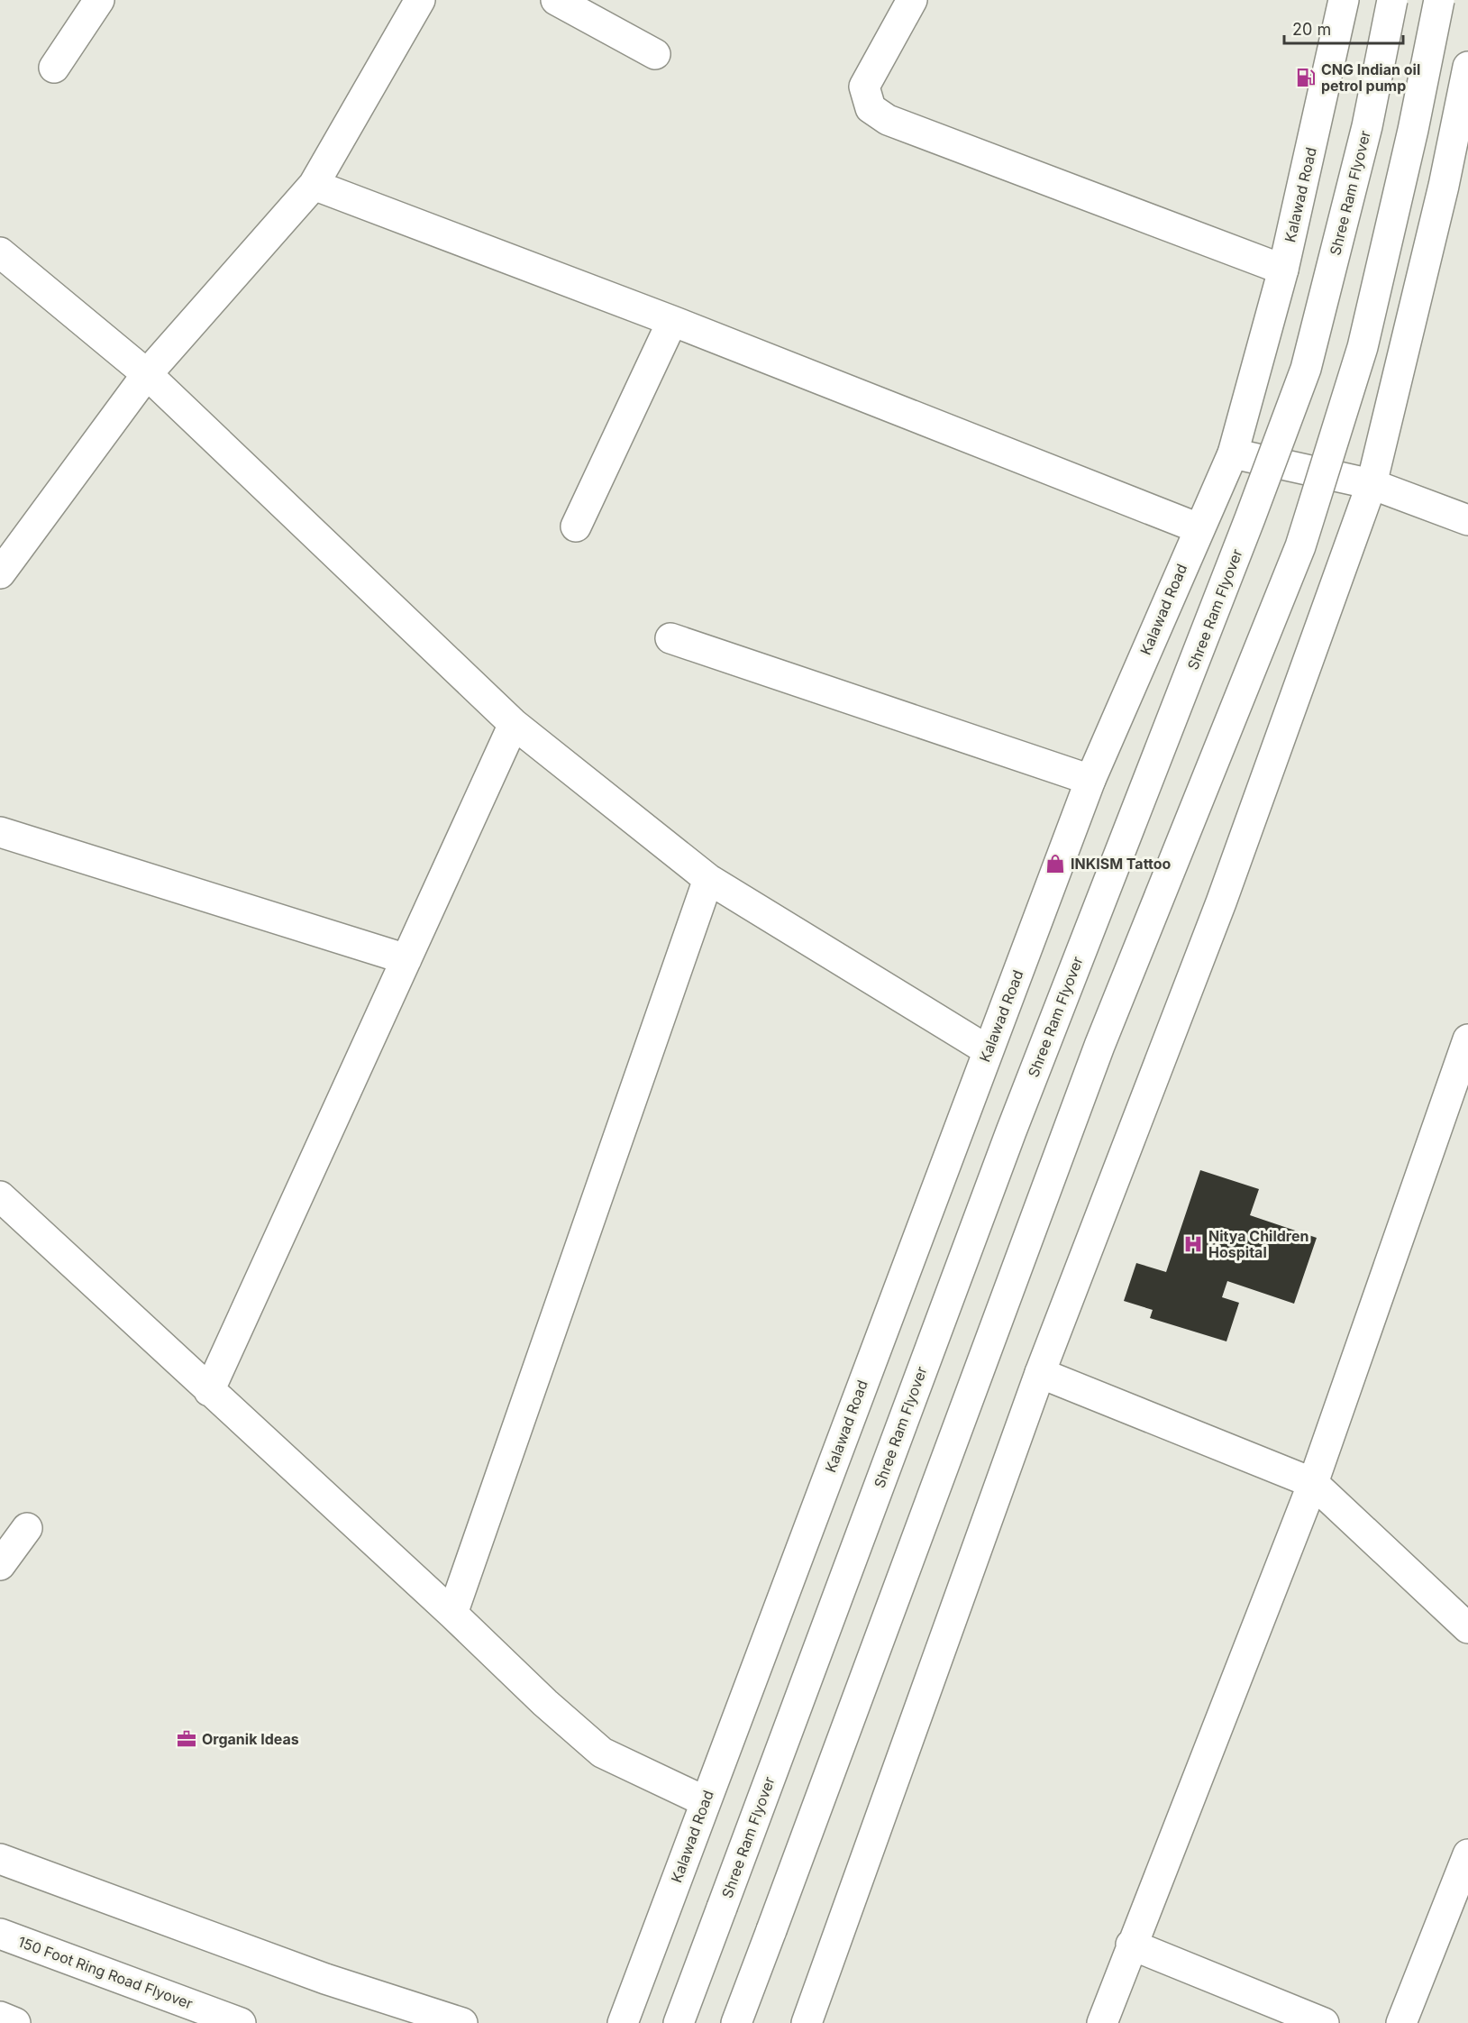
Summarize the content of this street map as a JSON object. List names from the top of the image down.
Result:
{
  "streets": {
    "main road": ["Shree Ram Flyover", "Kalawad Road", "150 Foot Ring Road Flyover"]
  },
  "places": {
    "fuel station": ["CNG Indian oil petrol pump"],
    "shop": ["INKISM Tattoo"],
    "hospital": ["Nitya Children Hospital"],
    "office": ["Organik Ideas"]
  },
  "scale_bar": "20 m"
}
